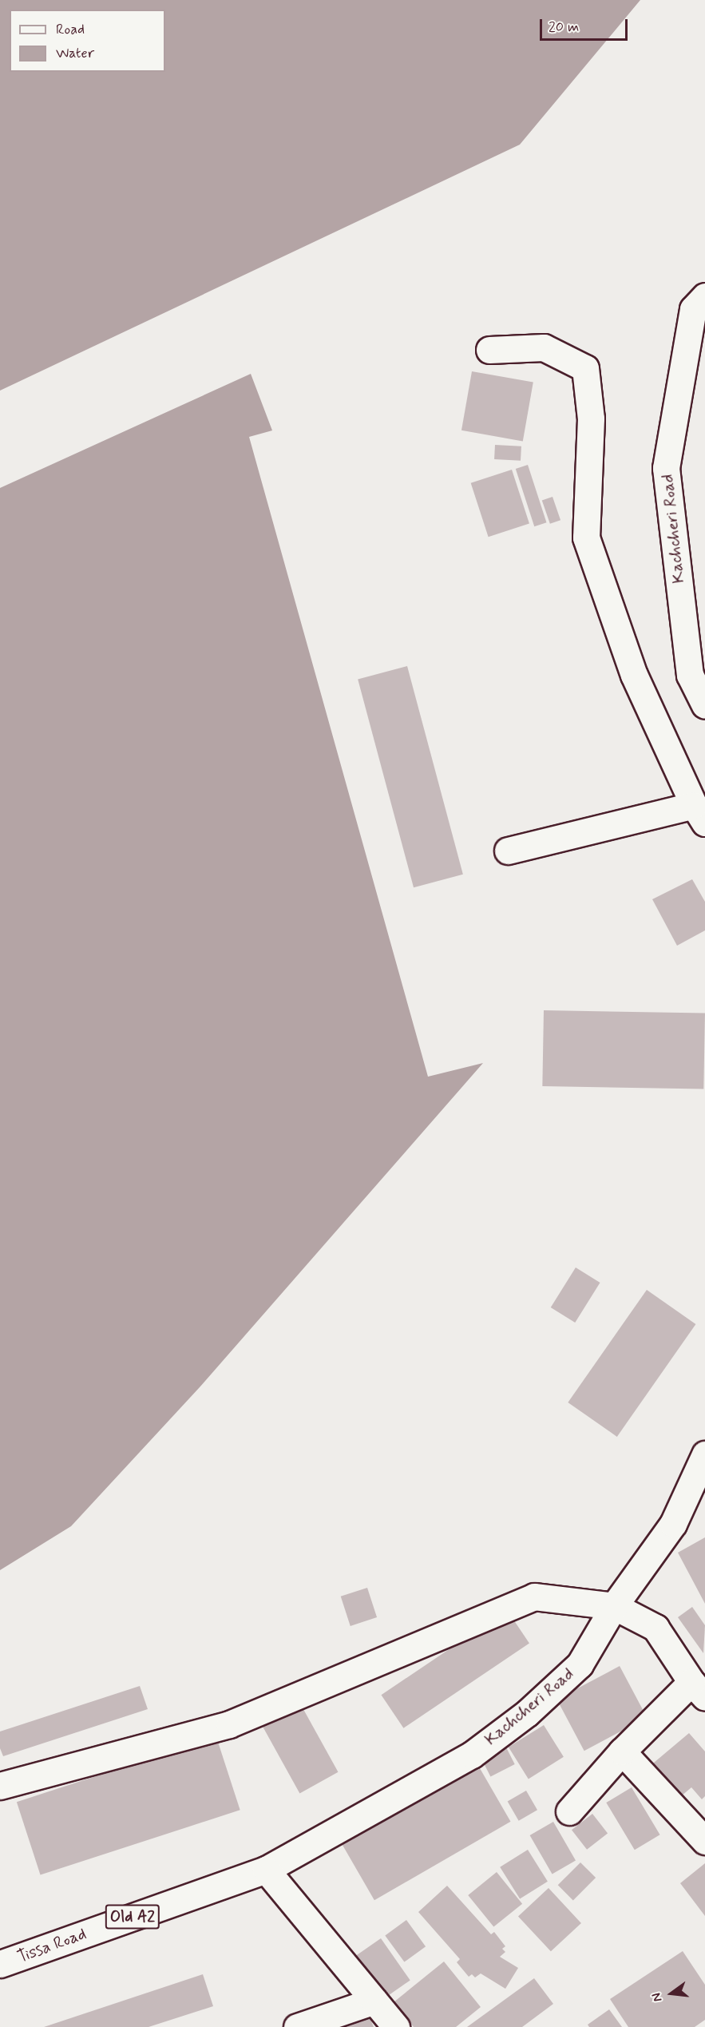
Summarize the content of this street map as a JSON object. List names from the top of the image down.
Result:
{
  "streets": {
    "main road": ["Kachcheri Road", "Old A2", "Tissa Road"]
  },
  "crossings": [
    ["Kachcheri Road", "Tissa Road"]
  ],
  "legend": ["Road", "Water"],
  "scale_bar": "20 m",
  "north": "left"
}
